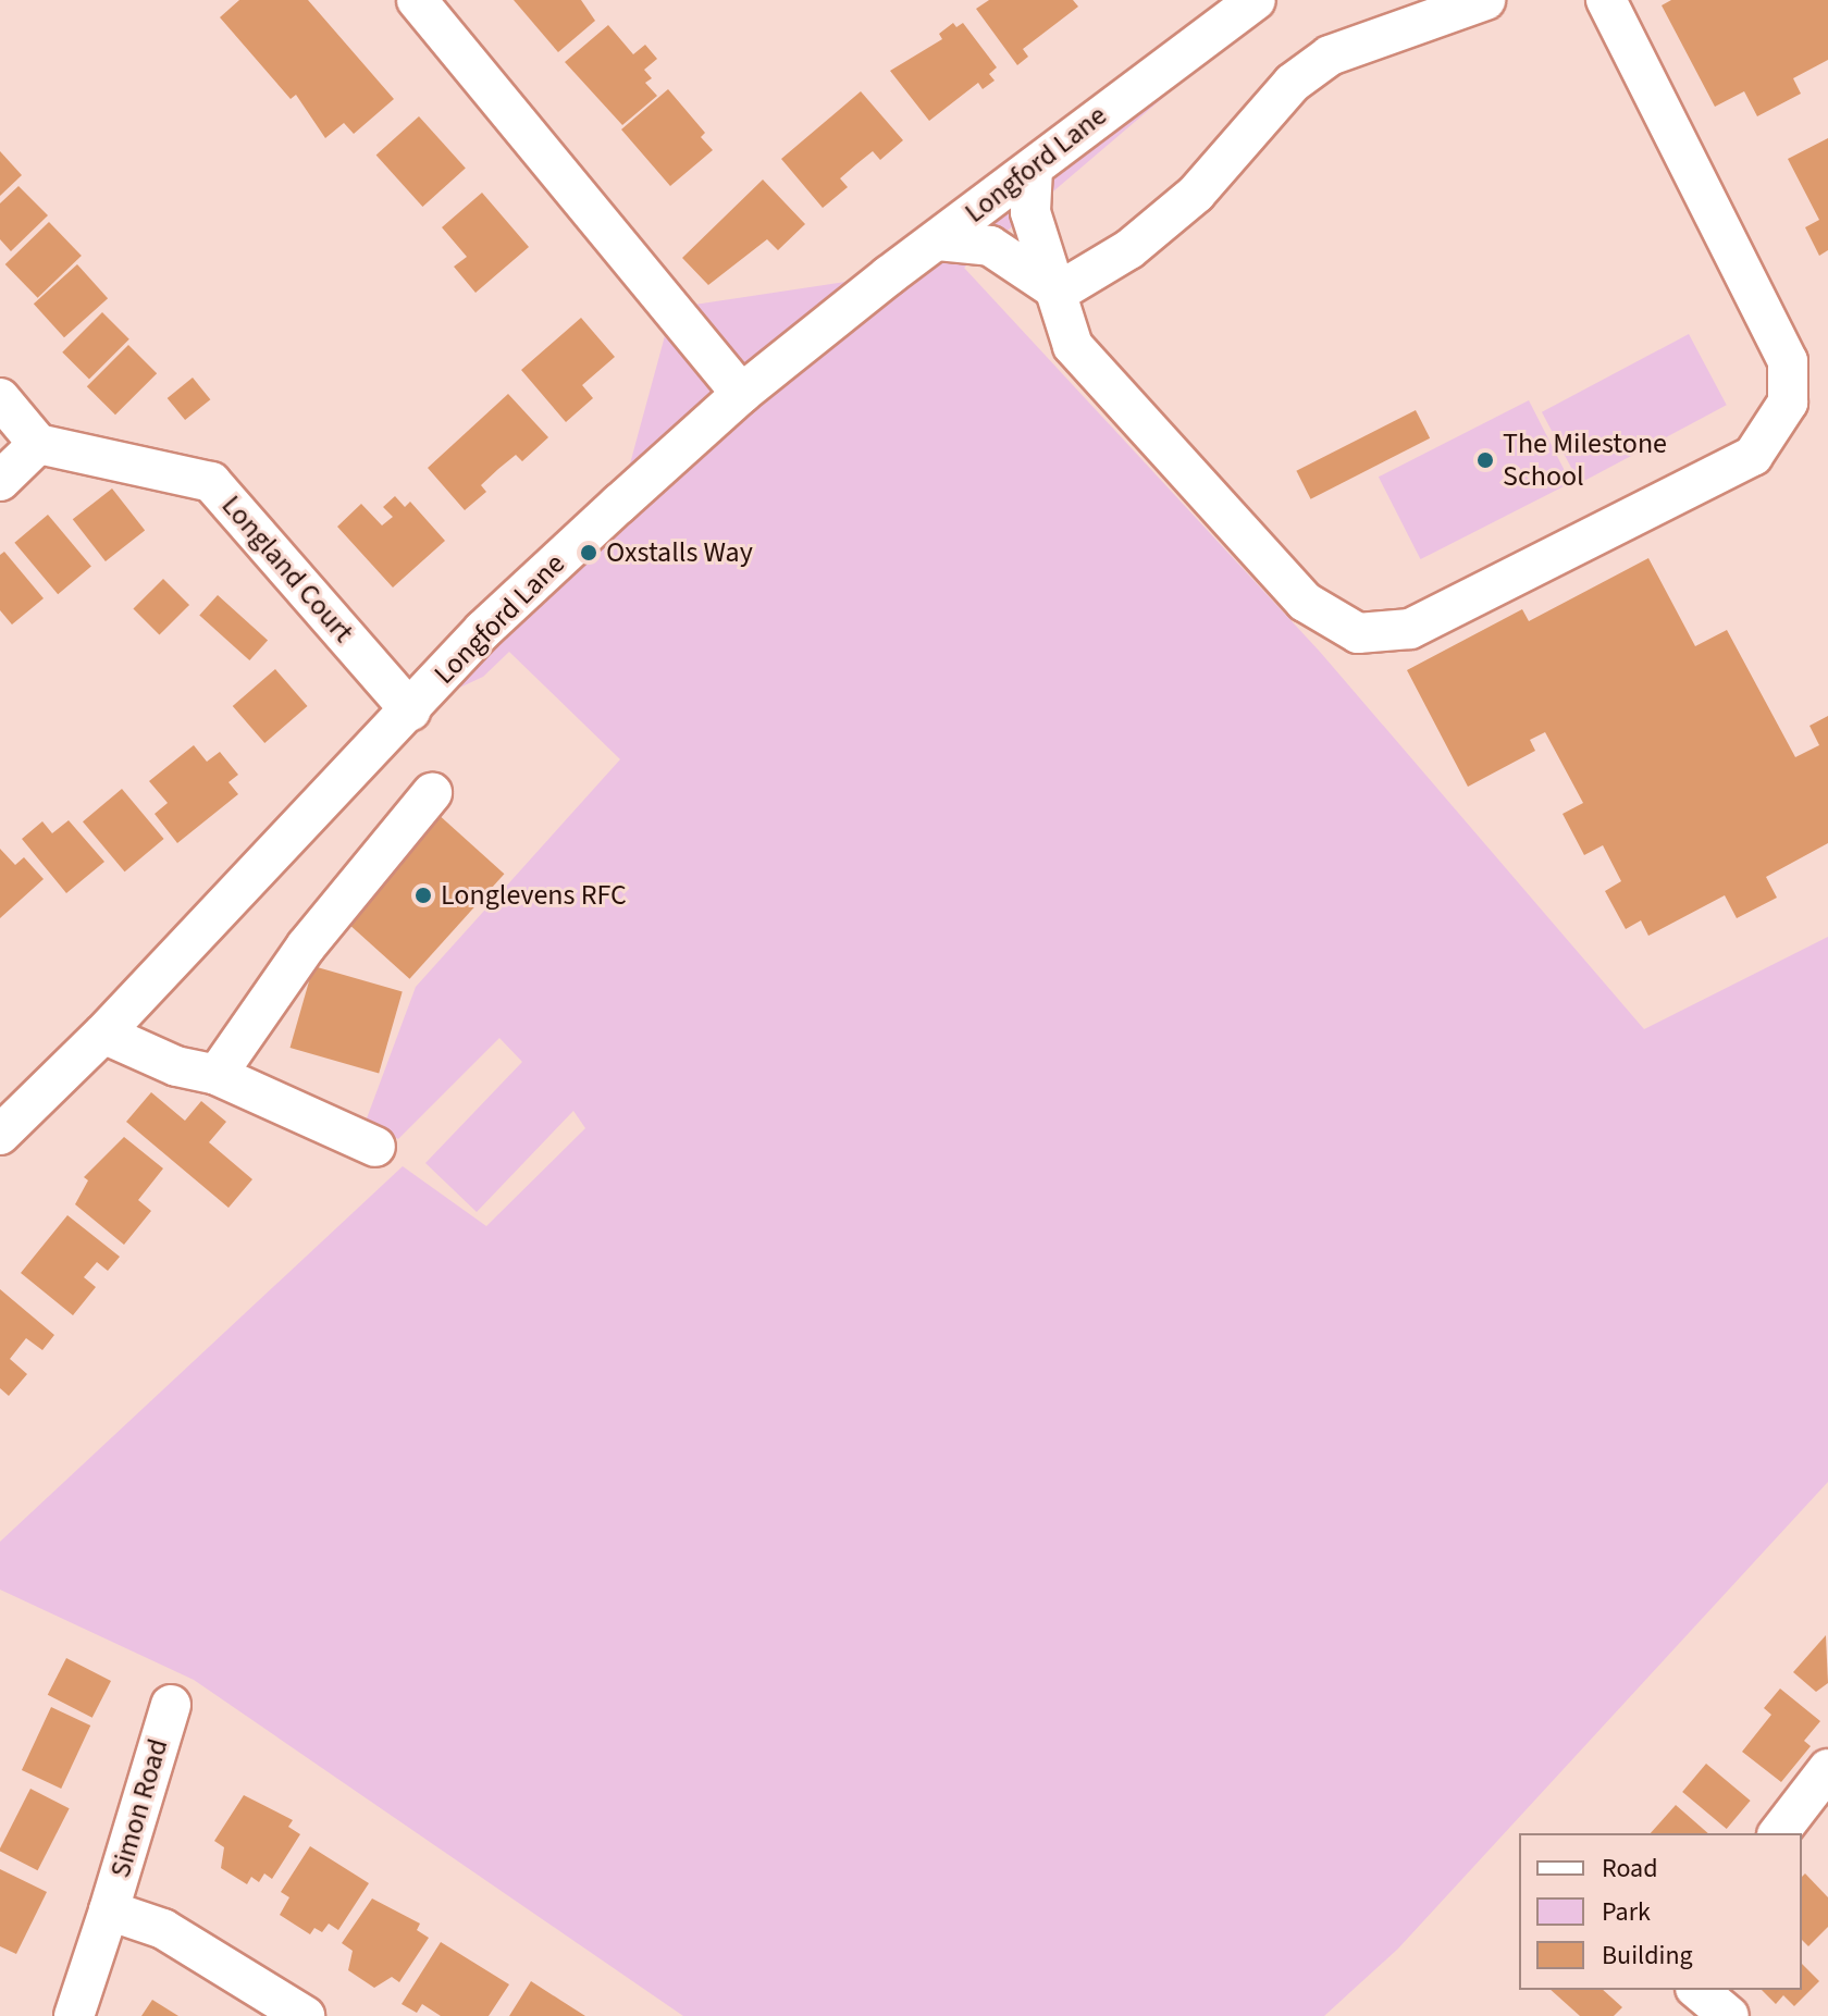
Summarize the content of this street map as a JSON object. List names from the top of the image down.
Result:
{
  "streets": {
    "street": ["Longford Lane", "Longland Court", "Simon Road"]
  },
  "crossings": [
    ["Longford Lane", "Longland Court"]
  ],
  "places": ["The Milestone School", "Oxstalls Way", "Longlevens RFC"],
  "legend": ["Road", "Park", "Building"]
}
